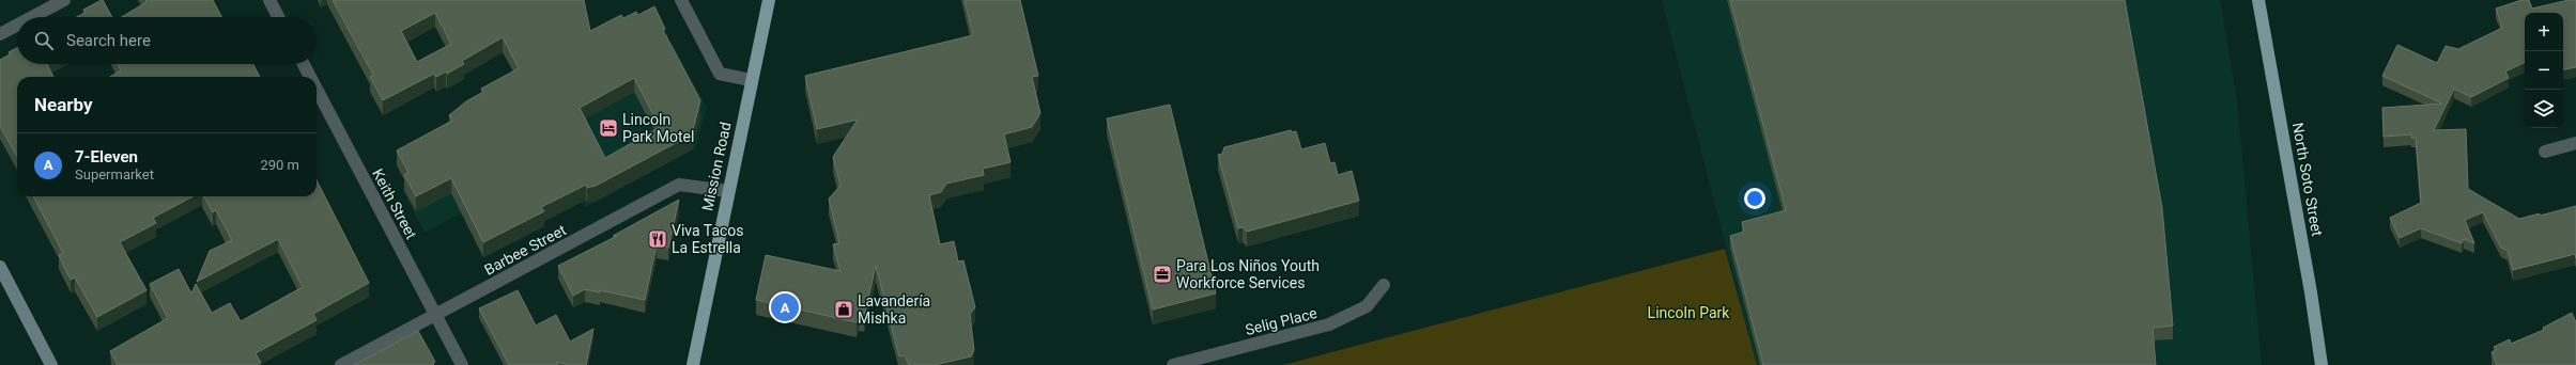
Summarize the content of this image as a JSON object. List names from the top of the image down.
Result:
{
  "streets": {
    "main road": ["Mission Road", "North Soto Street"],
    "street": ["Keith Street", "Barbee Street", "Selig Place"]
  },
  "crossings": [
    ["Mission Road", "Barbee Street"],
    ["Keith Street", "Barbee Street"]
  ],
  "parks": ["Lincoln Park"],
  "places": {
    "hotel": ["Lincoln Park Motel"],
    "restaurant": ["Viva Tacos La Estrella"],
    "office": ["Para Los Niños Youth Workforce Services"],
    "shop": ["Lavandería Mishka"]
  },
  "page": {
    "map_buttons": ["+", "−"],
    "search": "Search here",
    "heading": "Nearby",
    "list": [
      {
        "mark": "A",
        "name": "7-Eleven",
        "note": "Supermarket",
        "value": "290 m"
      }
    ],
    "pins": "A"
  }
}
